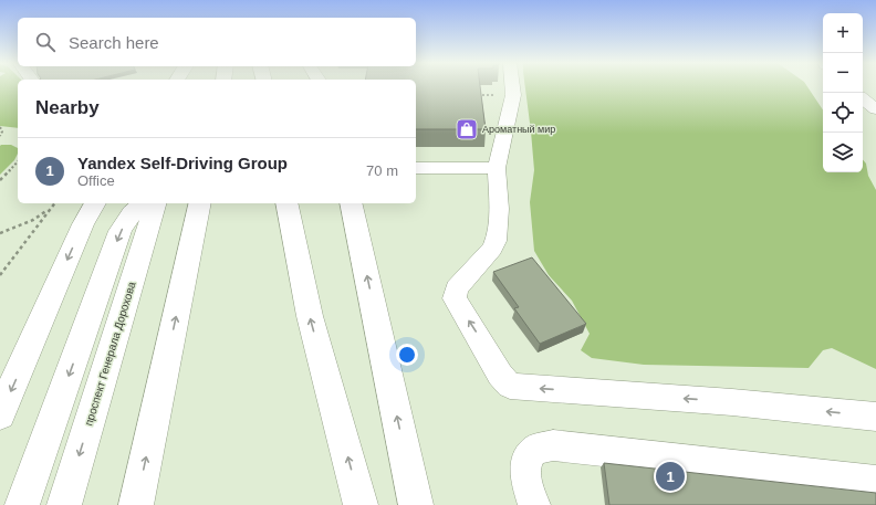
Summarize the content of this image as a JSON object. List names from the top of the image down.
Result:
{
  "streets": {
    "main road": ["проспект Генерала Дорохова"]
  },
  "places": {
    "shop": ["Ароматный мир"]
  },
  "page": {
    "map_buttons": ["+", "−"],
    "search": "Search here",
    "heading": "Nearby",
    "list": [
      {
        "mark": "1",
        "name": "Yandex Self-Driving Group",
        "note": "Office",
        "value": "70 m"
      }
    ],
    "pins": "1"
  }
}
